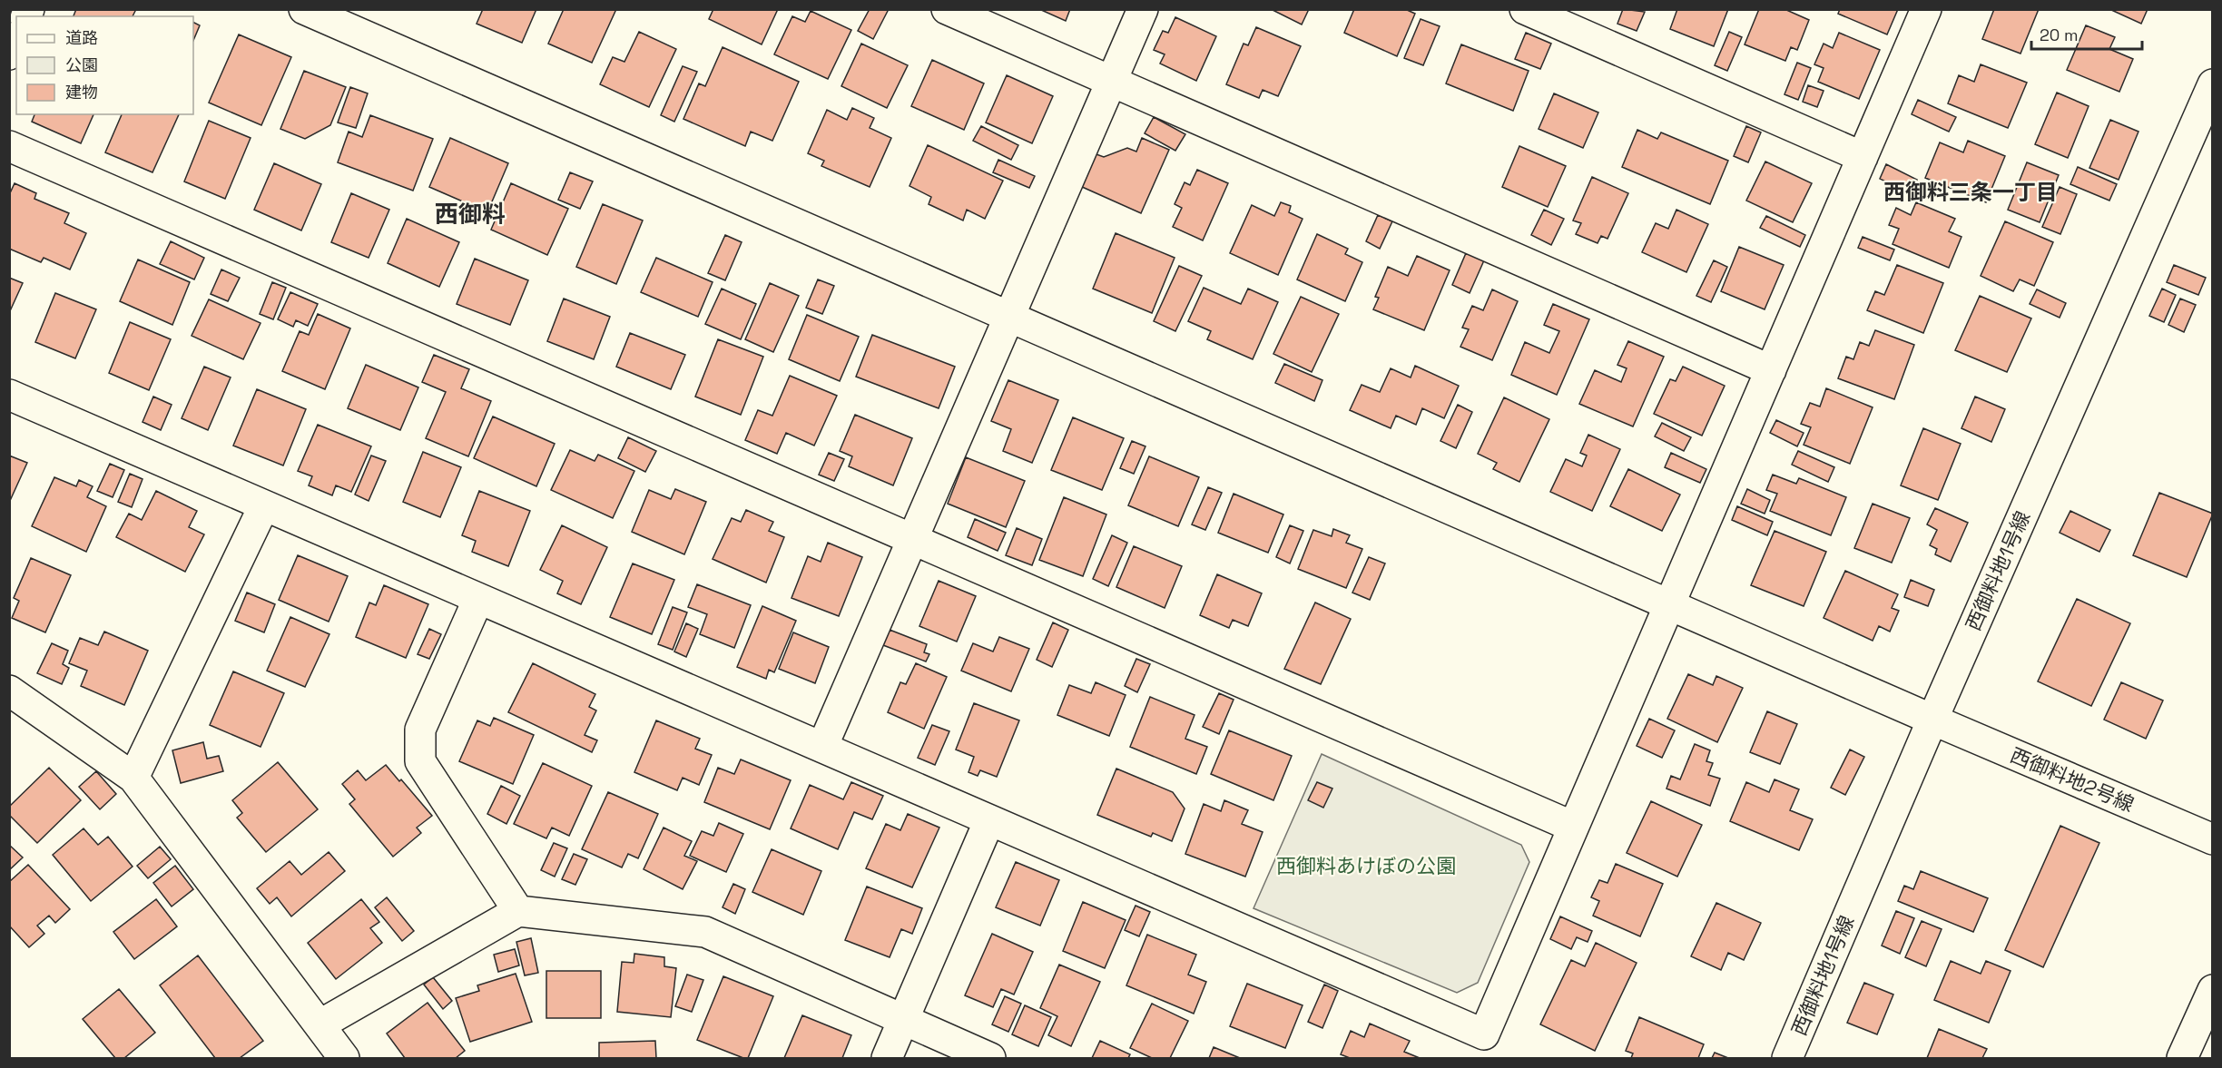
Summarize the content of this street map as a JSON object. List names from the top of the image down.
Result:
{
  "streets": {
    "street": ["西御料地1号線", "西御料地2号線"]
  },
  "crossings": [
    ["西御料地1号線", "西御料地2号線"]
  ],
  "districts": ["西御料三条一丁目", "西御料"],
  "parks": ["西御料あけぼの公園"],
  "legend": ["道路", "公園", "建物"],
  "scale_bar": "20 m"
}
